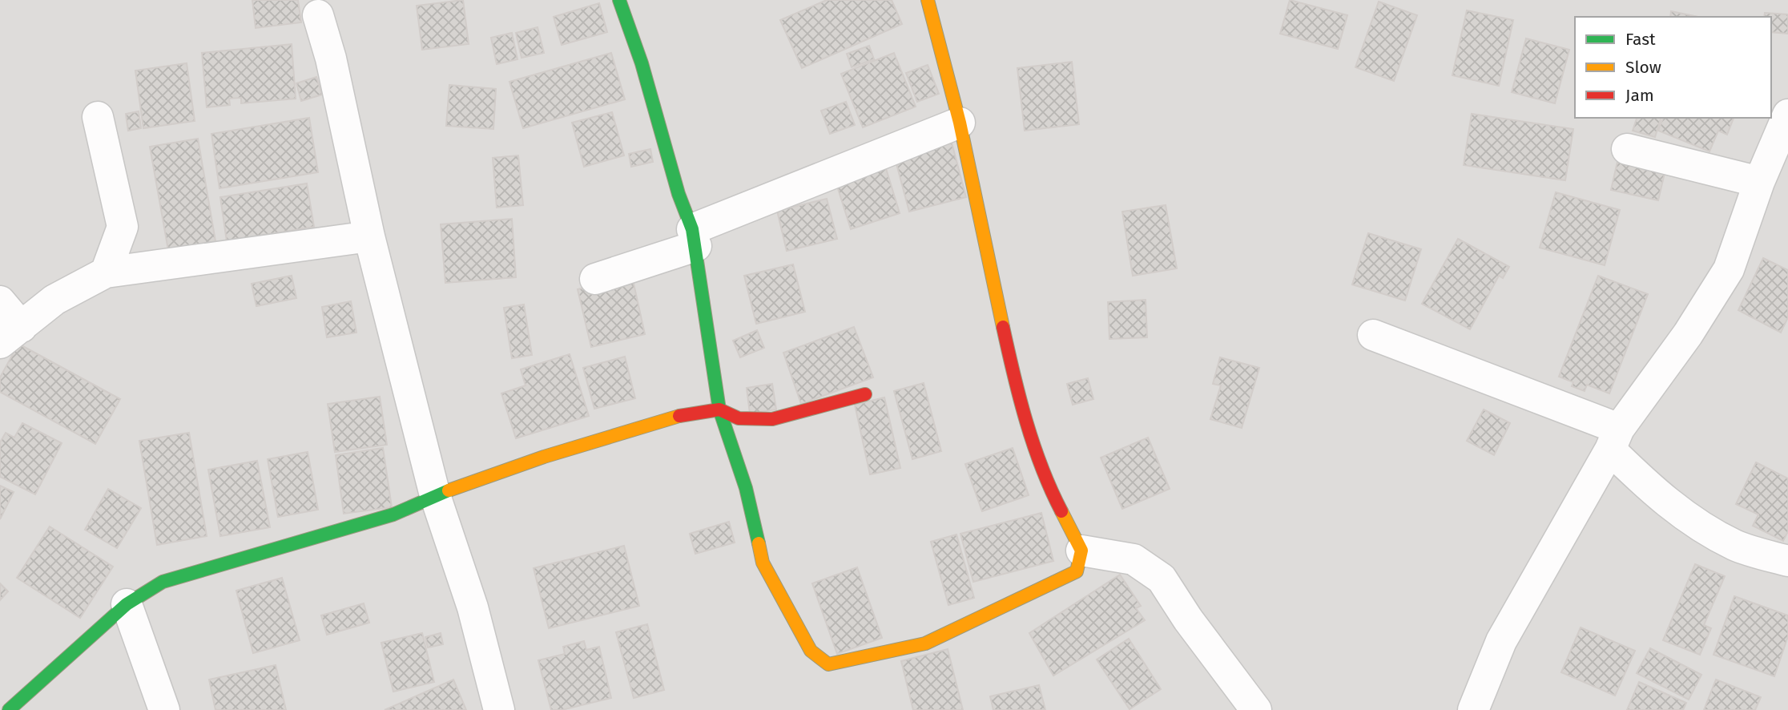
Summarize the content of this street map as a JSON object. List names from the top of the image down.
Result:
{
  "legend": ["Fast", "Slow", "Jam"]
}
